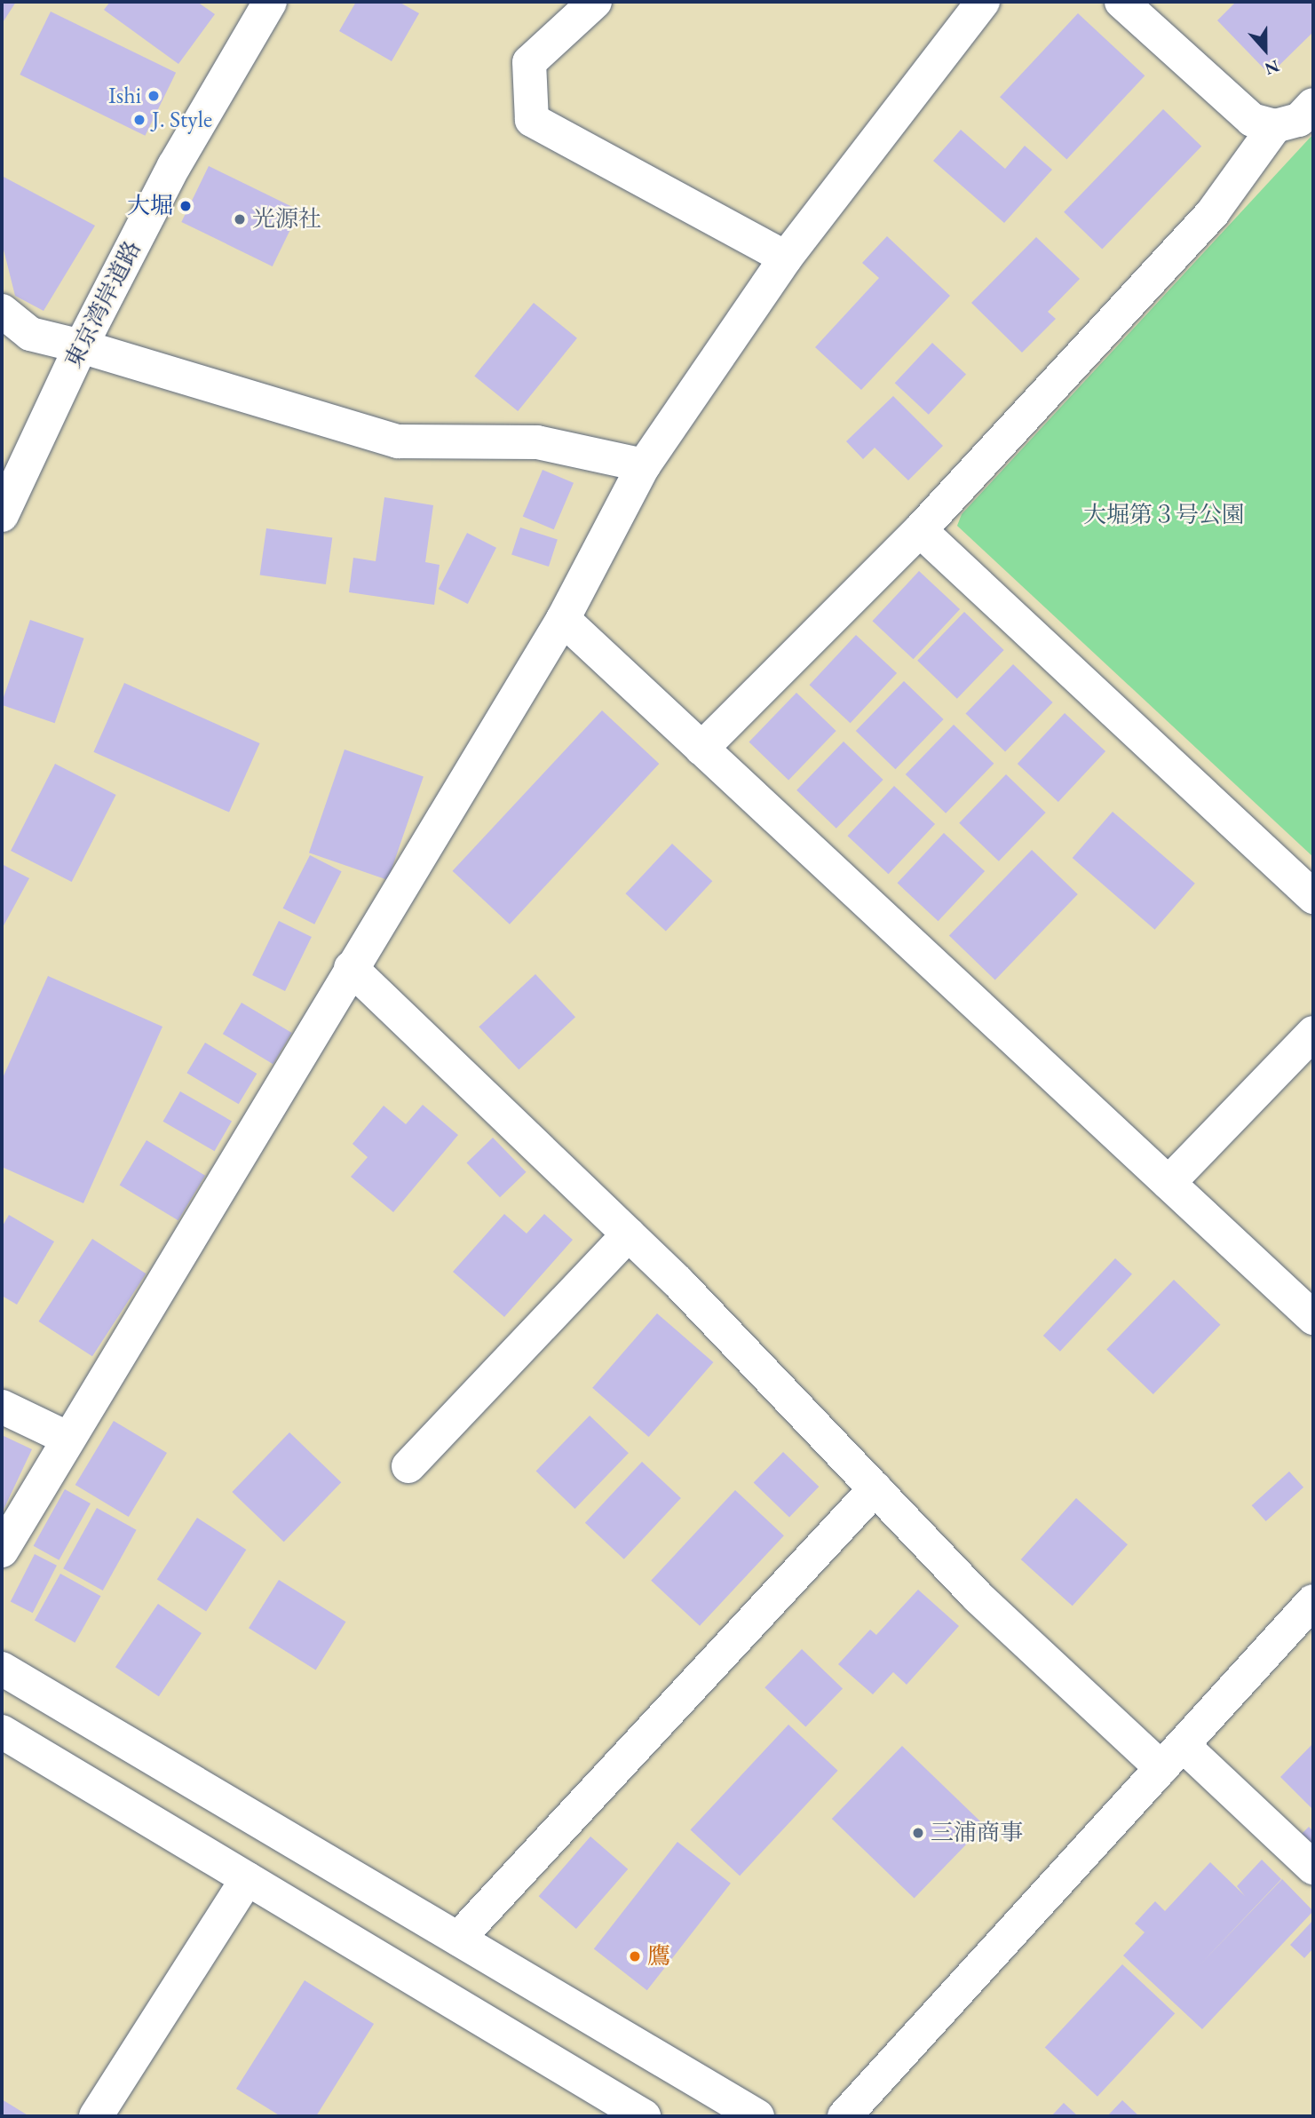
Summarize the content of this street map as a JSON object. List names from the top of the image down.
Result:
{
  "streets": {
    "main road": ["東京湾岸道路"]
  },
  "parks": ["大堀第３号公園"],
  "places": [
    "Ishi",
    "J. Style",
    "大堀",
    "光源社",
    "三浦商事",
    "鷹"
  ],
  "north": "bottom"
}
